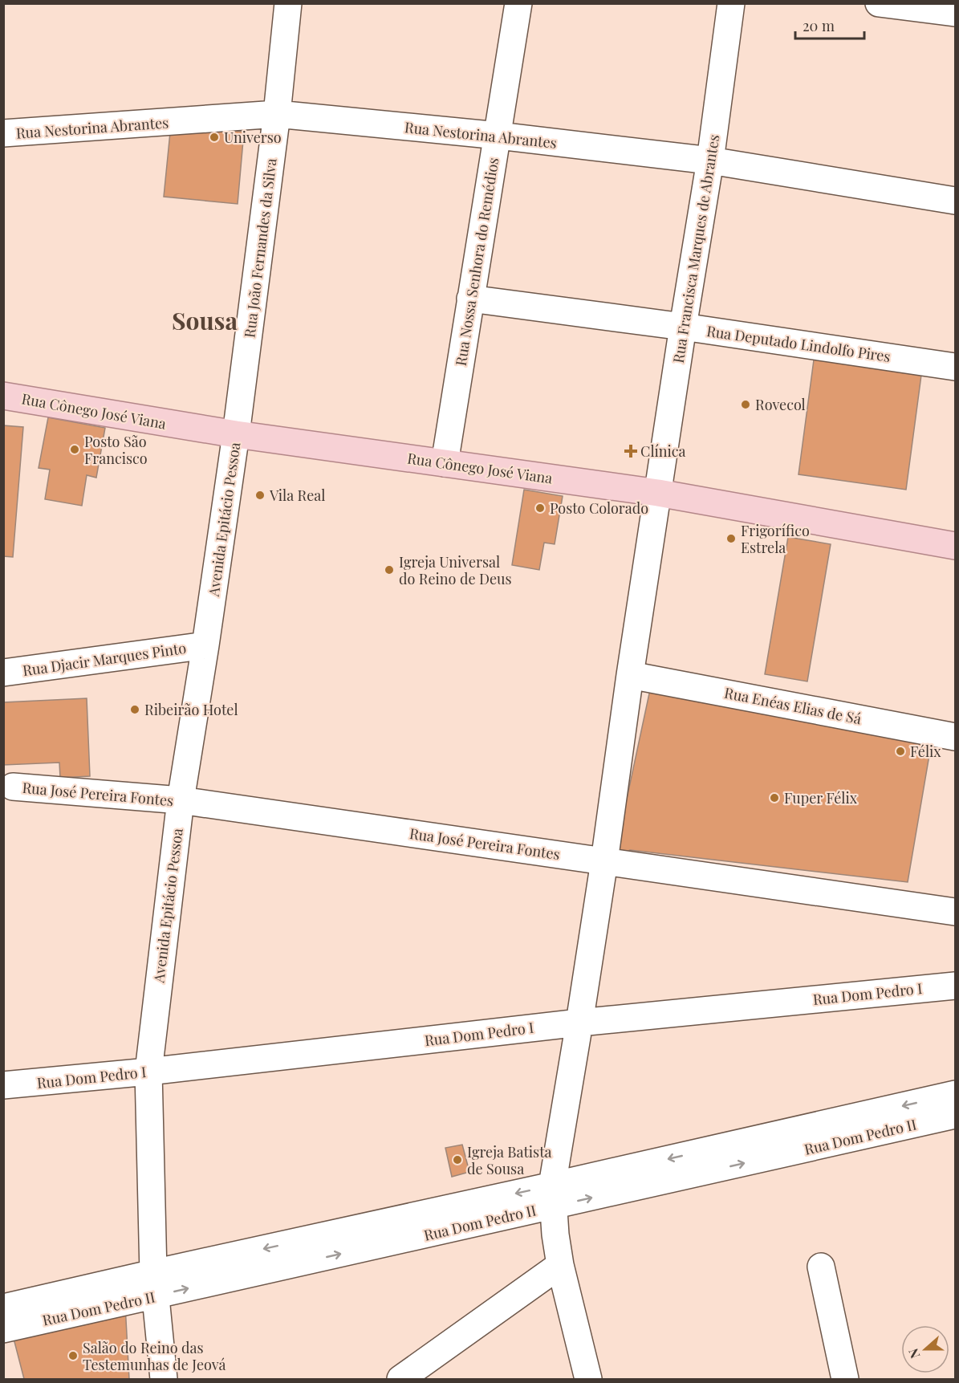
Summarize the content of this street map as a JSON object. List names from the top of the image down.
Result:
{
  "streets": {
    "main road": ["Rua Cônego José Viana"],
    "street": [
      "Rua Nestorina Abrantes",
      "Rua João Fernandes da Silva",
      "Rua Francisca Marques de Abrantes",
      "Rua Nossa Senhora do Remédios",
      "Rua Deputado Lindolfo Pires",
      "Avenida Epitácio Pessoa",
      "Rua Djacir Marques Pinto",
      "Rua Enéas Elias de Sá",
      "Rua José Pereira Fontes",
      "Rua Dom Pedro I",
      "Rua Dom Pedro II"
    ]
  },
  "crossings": [
    ["Rua Nestorina Abrantes", "Rua João Fernandes da Silva"],
    ["Rua Nestorina Abrantes", "Rua Francisca Marques de Abrantes"],
    ["Rua Nestorina Abrantes", "Rua Nossa Senhora do Remédios"],
    ["Rua João Fernandes da Silva", "Rua Cônego José Viana"],
    ["Rua João Fernandes da Silva", "Avenida Epitácio Pessoa"],
    ["Rua Francisca Marques de Abrantes", "Rua Deputado Lindolfo Pires"],
    ["Rua Francisca Marques de Abrantes", "Rua Cônego José Viana"],
    ["Rua Francisca Marques de Abrantes", "Rua Enéas Elias de Sá"],
    ["Rua Francisca Marques de Abrantes", "Rua José Pereira Fontes"],
    ["Rua Francisca Marques de Abrantes", "Rua Dom Pedro I"],
    ["Rua Francisca Marques de Abrantes", "Rua Dom Pedro II"],
    ["Rua Nossa Senhora do Remédios", "Rua Deputado Lindolfo Pires"],
    ["Rua Nossa Senhora do Remédios", "Rua Cônego José Viana"],
    ["Rua Cônego José Viana", "Avenida Epitácio Pessoa"],
    ["Avenida Epitácio Pessoa", "Rua Djacir Marques Pinto"],
    ["Avenida Epitácio Pessoa", "Rua José Pereira Fontes"],
    ["Avenida Epitácio Pessoa", "Rua Dom Pedro I"],
    ["Avenida Epitácio Pessoa", "Rua Dom Pedro II"]
  ],
  "districts": ["Sousa"],
  "places": {
    "other": [
      "Universo",
      "Rovecol",
      "Posto São Francisco",
      "Vila Real",
      "Posto Colorado",
      "Frigorífico Estrela",
      "Igreja Universal do Reino de Deus",
      "Ribeirão Hotel",
      "Félix",
      "Fuper Félix",
      "Igreja Batista de Sousa",
      "Salão do Reino das Testemunhas de Jeová"
    ],
    "health": ["Clínica"]
  },
  "scale_bar": "20 m",
  "north": "left"
}
